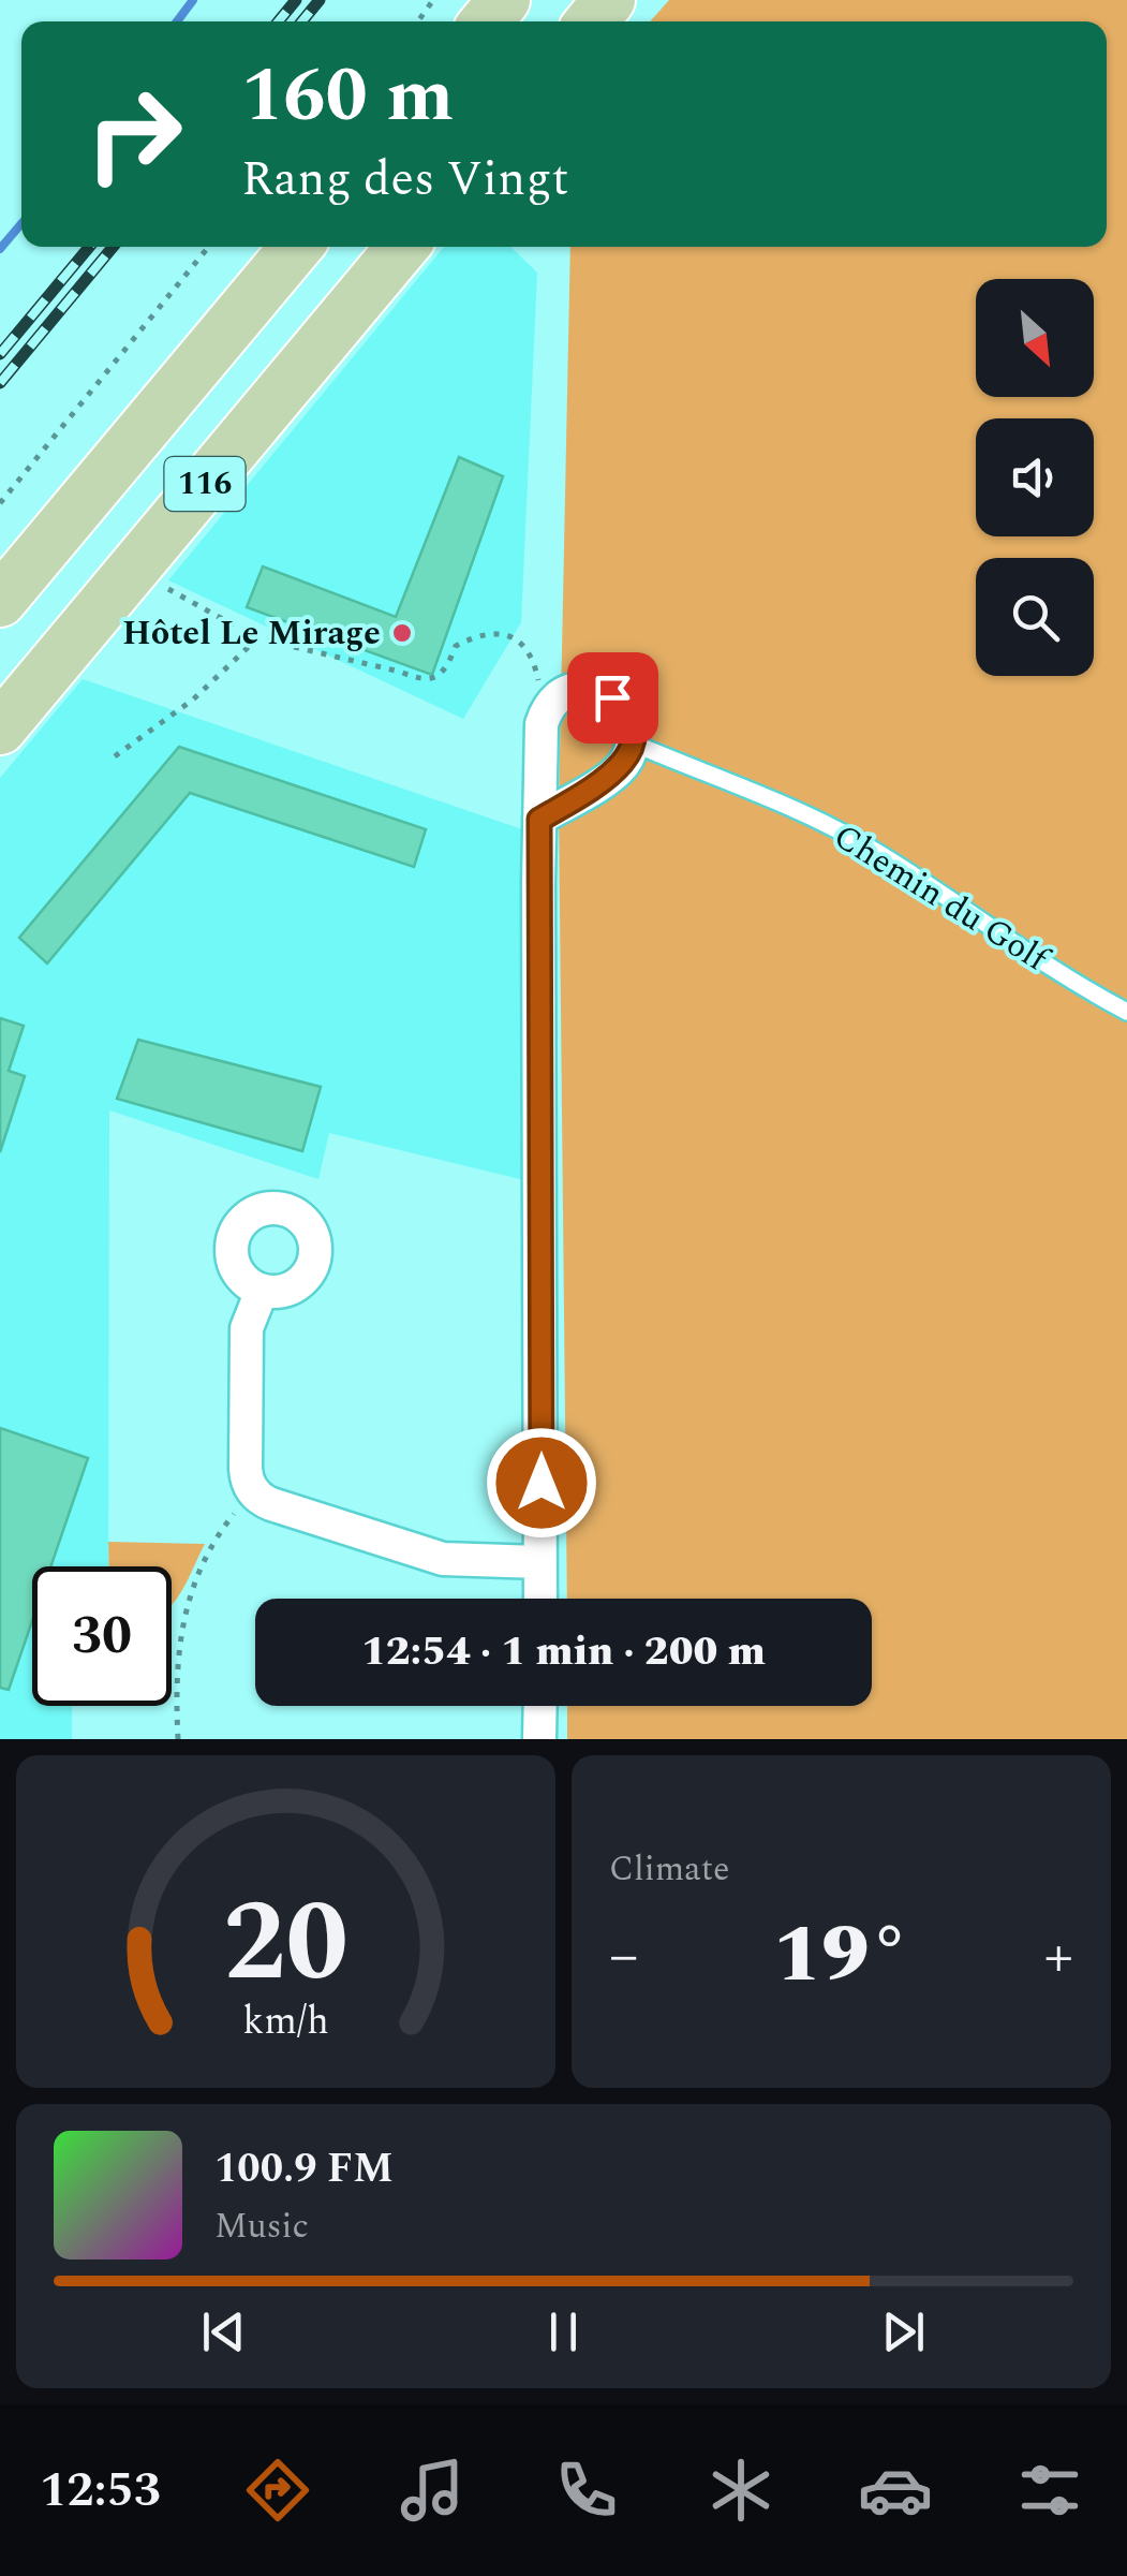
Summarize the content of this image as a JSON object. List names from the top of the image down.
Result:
{
  "streets": {
    "main road": ["116"],
    "lane": ["Chemin du Golf"]
  },
  "places": ["Hôtel Le Mirage"],
  "north": "bottom right",
  "page": {
    "turn": ["160 m", "Rang des Vingt"],
    "limit": "30",
    "trip": "12:54 · 1 min · 200 m",
    "tile": "Climate",
    "heat": ["−", "19°", "+"],
    "song": ["100.9 FM", "Music"],
    "tabs": "12:53",
    "gauge": ["20", "km/h"]
  }
}
